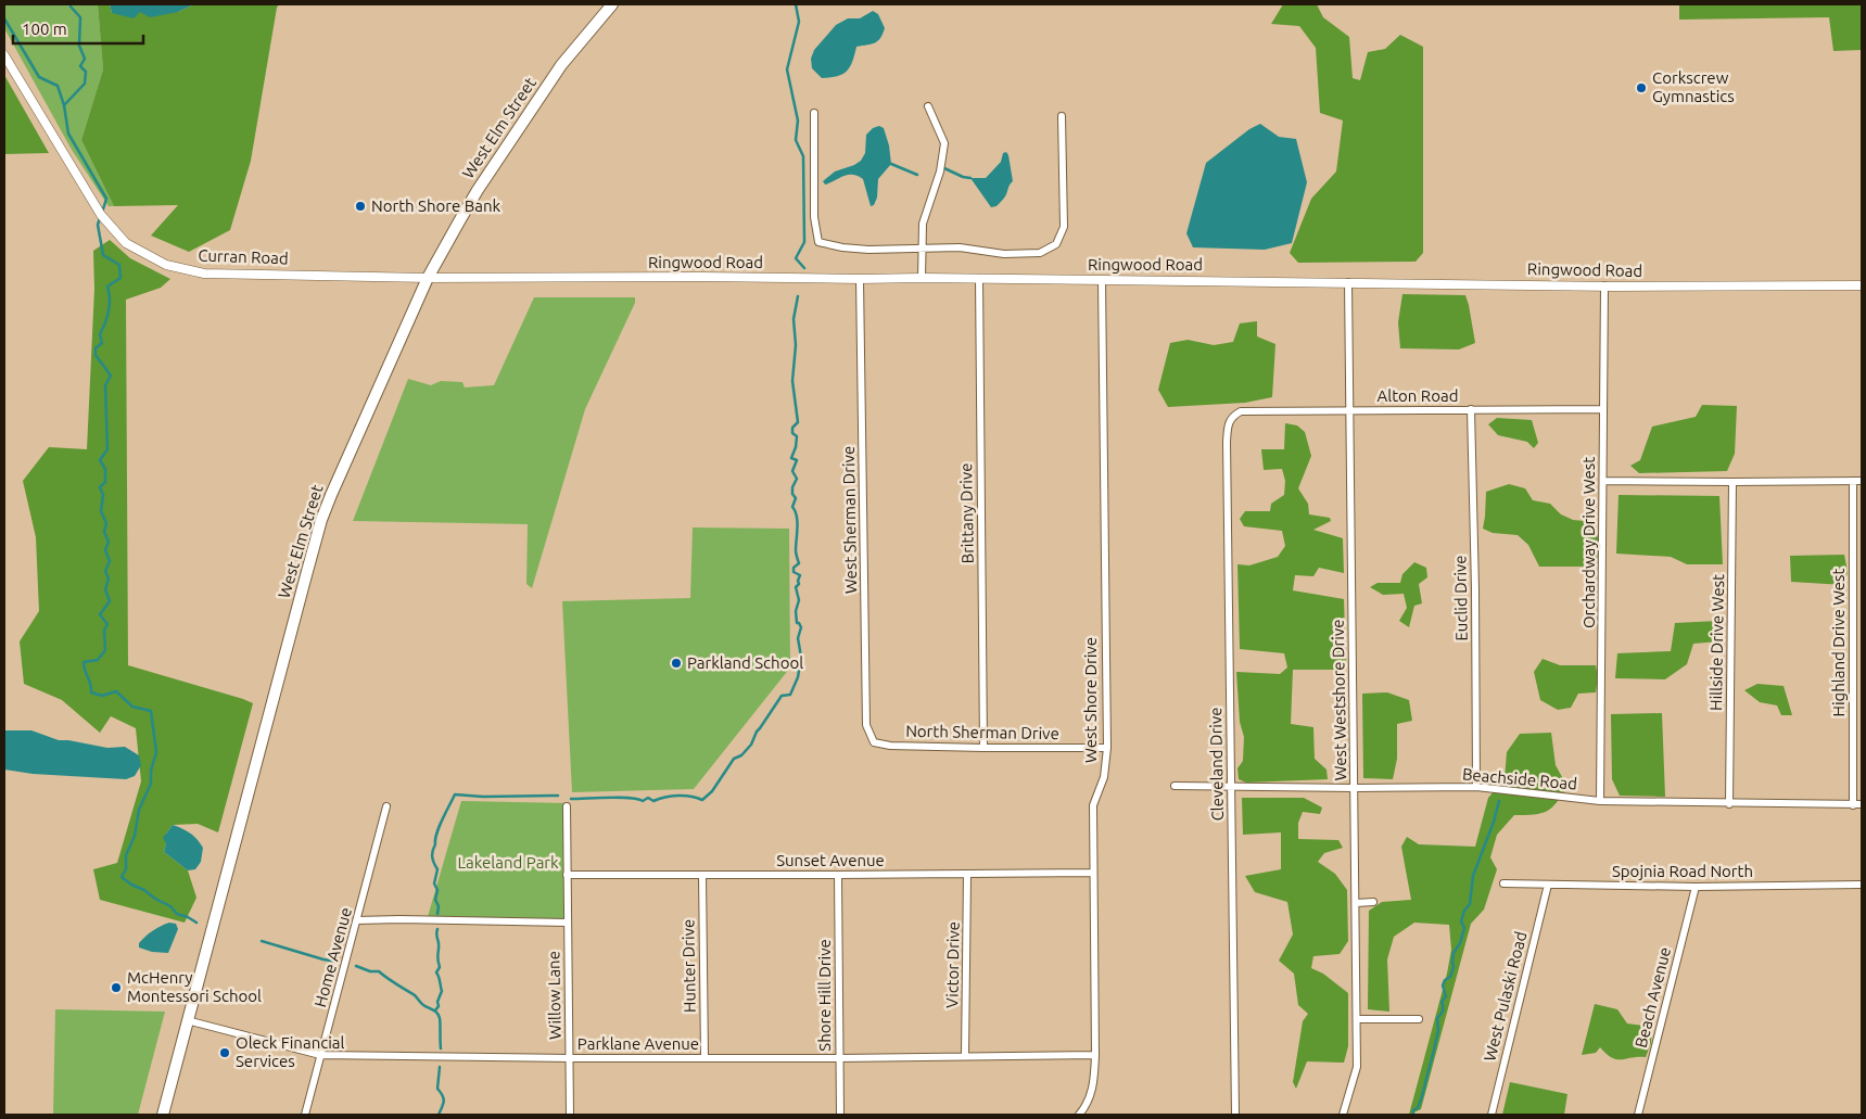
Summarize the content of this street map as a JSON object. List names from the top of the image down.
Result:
{
  "streets": {
    "main road": ["West Elm Street"],
    "street": [
      "Curran Road",
      "Ringwood Road",
      "Alton Road",
      "Brittany Drive",
      "West Sherman Drive",
      "Orchardway Drive West",
      "Euclid Drive",
      "Hillside Drive West",
      "Highland Drive West",
      "West Shore Drive",
      "West Westshore Drive",
      "North Sherman Drive",
      "Cleveland Drive",
      "Beachside Road",
      "Sunset Avenue",
      "Spojnia Road North",
      "Home Avenue",
      "Victor Drive",
      "Hunter Drive",
      "Willow Lane",
      "Shore Hill Drive",
      "West Pulaski Road",
      "Beach Avenue",
      "Parklane Avenue"
    ]
  },
  "crossings": [
    ["West Elm Street", "Curran Road"],
    ["West Elm Street", "Ringwood Road"],
    ["West Elm Street", "Parklane Avenue"],
    ["Curran Road", "Ringwood Road"],
    ["Ringwood Road", "Brittany Drive"],
    ["Ringwood Road", "West Sherman Drive"],
    ["Ringwood Road", "Orchardway Drive West"],
    ["Ringwood Road", "West Shore Drive"],
    ["Ringwood Road", "West Westshore Drive"],
    ["Alton Road", "Orchardway Drive West"],
    ["Alton Road", "Euclid Drive"],
    ["Alton Road", "West Westshore Drive"],
    ["Alton Road", "Cleveland Drive"],
    ["Brittany Drive", "North Sherman Drive"],
    ["West Sherman Drive", "North Sherman Drive"],
    ["Orchardway Drive West", "Beachside Road"],
    ["Euclid Drive", "Beachside Road"],
    ["Hillside Drive West", "Beachside Road"],
    ["Highland Drive West", "Beachside Road"],
    ["West Shore Drive", "North Sherman Drive"],
    ["West Shore Drive", "Sunset Avenue"],
    ["West Shore Drive", "Parklane Avenue"],
    ["West Westshore Drive", "Beachside Road"],
    ["Cleveland Drive", "Beachside Road"],
    ["Sunset Avenue", "Victor Drive"],
    ["Sunset Avenue", "Hunter Drive"],
    ["Sunset Avenue", "Willow Lane"],
    ["Sunset Avenue", "Shore Hill Drive"],
    ["Spojnia Road North", "West Pulaski Road"],
    ["Spojnia Road North", "Beach Avenue"],
    ["Home Avenue", "Parklane Avenue"],
    ["Victor Drive", "Parklane Avenue"],
    ["Hunter Drive", "Parklane Avenue"],
    ["Willow Lane", "Parklane Avenue"],
    ["Shore Hill Drive", "Parklane Avenue"]
  ],
  "parks": ["Lakeland Park"],
  "places": [
    "Corkscrew Gymnastics",
    "North Shore Bank",
    "Parkland School",
    "McHenry Montessori School",
    "Oleck Financial Services"
  ],
  "scale_bar": "100 m"
}
